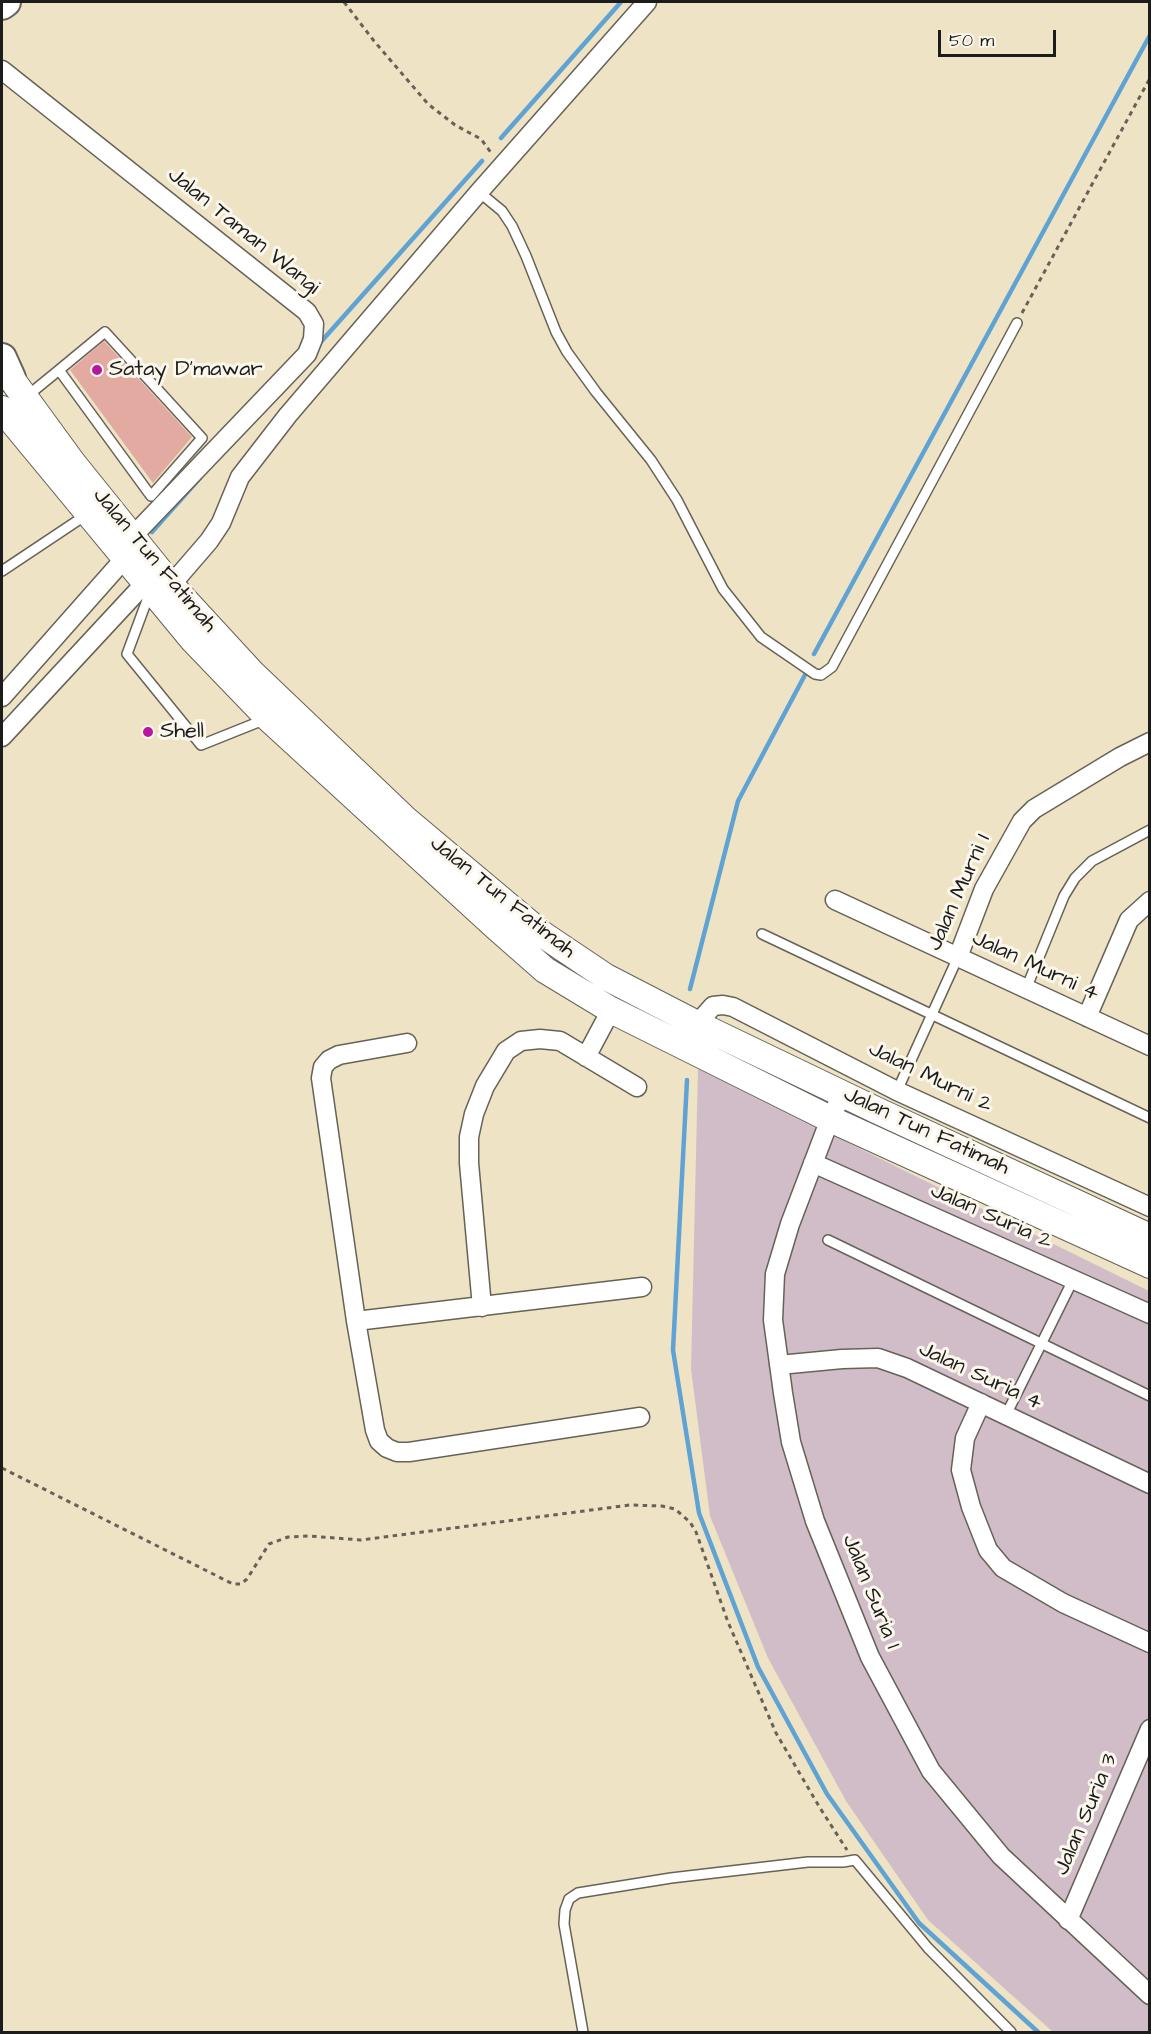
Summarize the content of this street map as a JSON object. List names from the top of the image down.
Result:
{
  "streets": {
    "main road": ["Jalan Tun Fatimah"],
    "street": [
      "Jalan Taman Wangi",
      "Jalan Murni 1",
      "Jalan Murni 4",
      "Jalan Murni 2",
      "Jalan Suria 2",
      "Jalan Suria 4",
      "Jalan Suria 1",
      "Jalan Suria 3"
    ]
  },
  "crossings": [
    ["Jalan Taman Wangi", "Jalan Tun Fatimah"],
    ["Jalan Tun Fatimah", "Jalan Murni 2"],
    ["Jalan Tun Fatimah", "Jalan Suria 1"],
    ["Jalan Murni 1", "Jalan Murni 4"],
    ["Jalan Murni 1", "Jalan Murni 2"],
    ["Jalan Suria 2", "Jalan Suria 1"],
    ["Jalan Suria 4", "Jalan Suria 1"],
    ["Jalan Suria 1", "Jalan Suria 3"]
  ],
  "places": ["Satay D'mawar", "Shell"],
  "scale_bar": "50 m"
}
